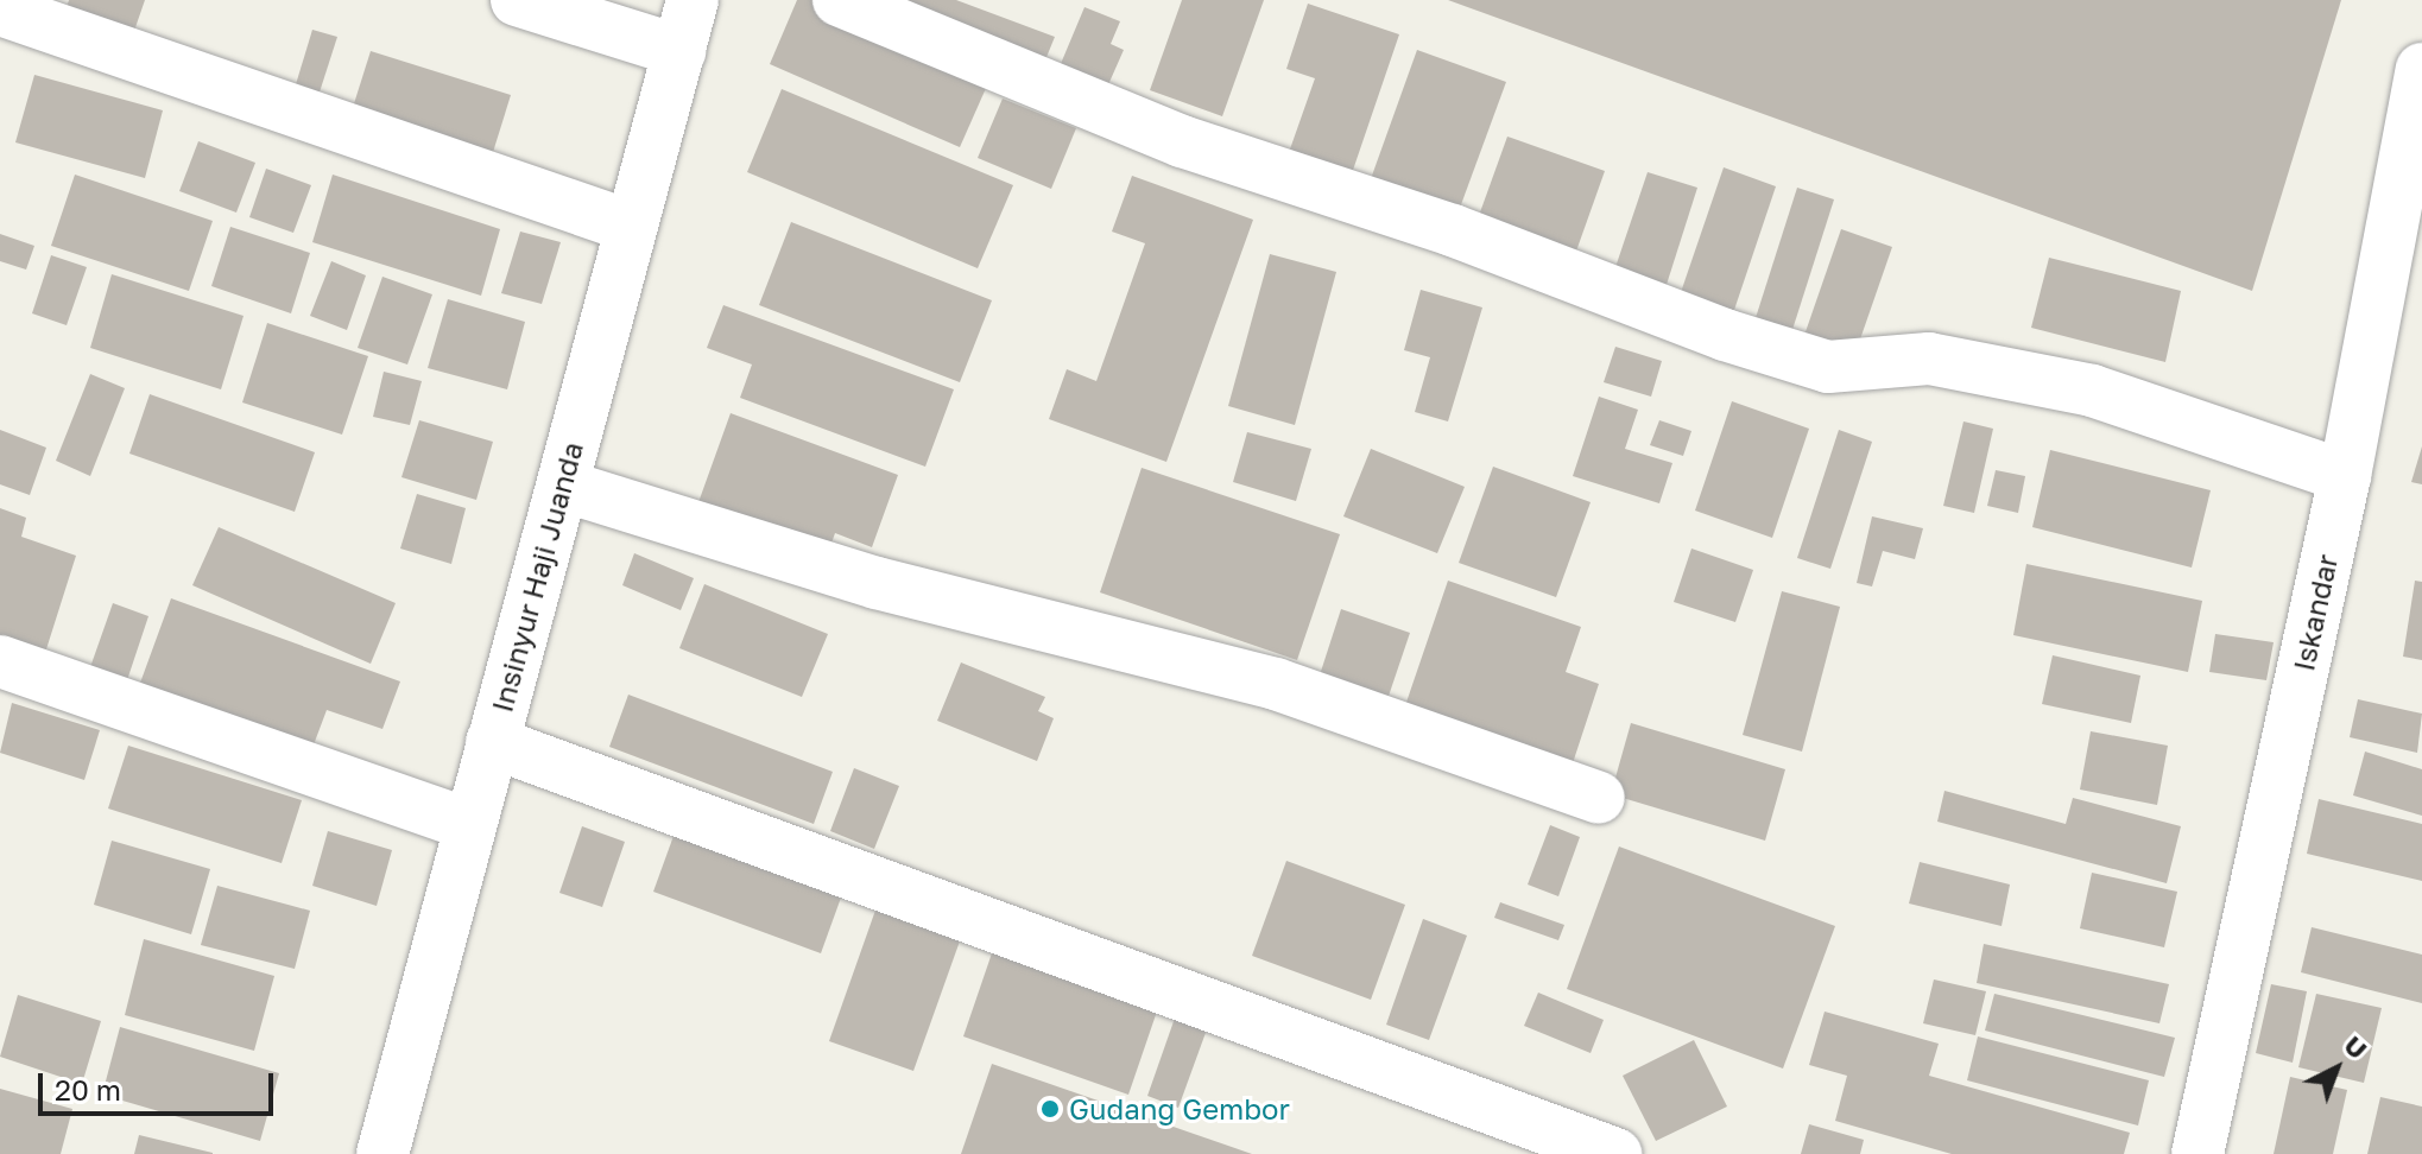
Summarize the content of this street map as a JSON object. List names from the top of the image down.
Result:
{
  "streets": {
    "street": ["Insinyur Haji Juanda", "Iskandar"]
  },
  "places": ["Gudang Gembor"],
  "scale_bar": "20 m",
  "north": "top right"
}
